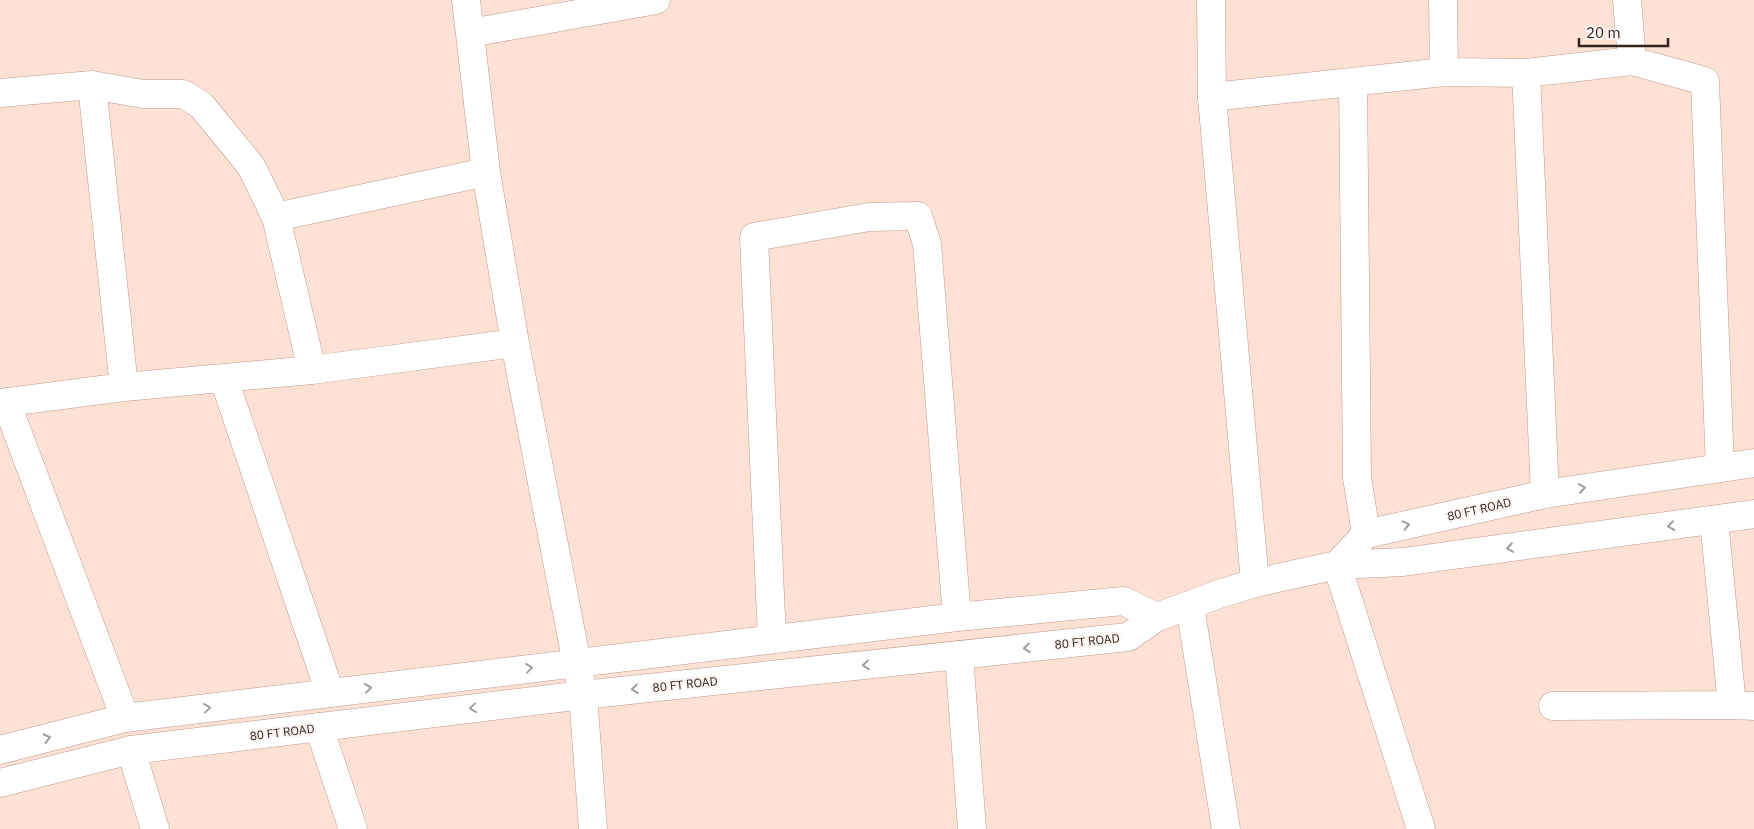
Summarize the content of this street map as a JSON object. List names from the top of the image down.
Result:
{
  "streets": {
    "street": ["80 FT ROAD"]
  },
  "scale_bar": "20 m"
}
